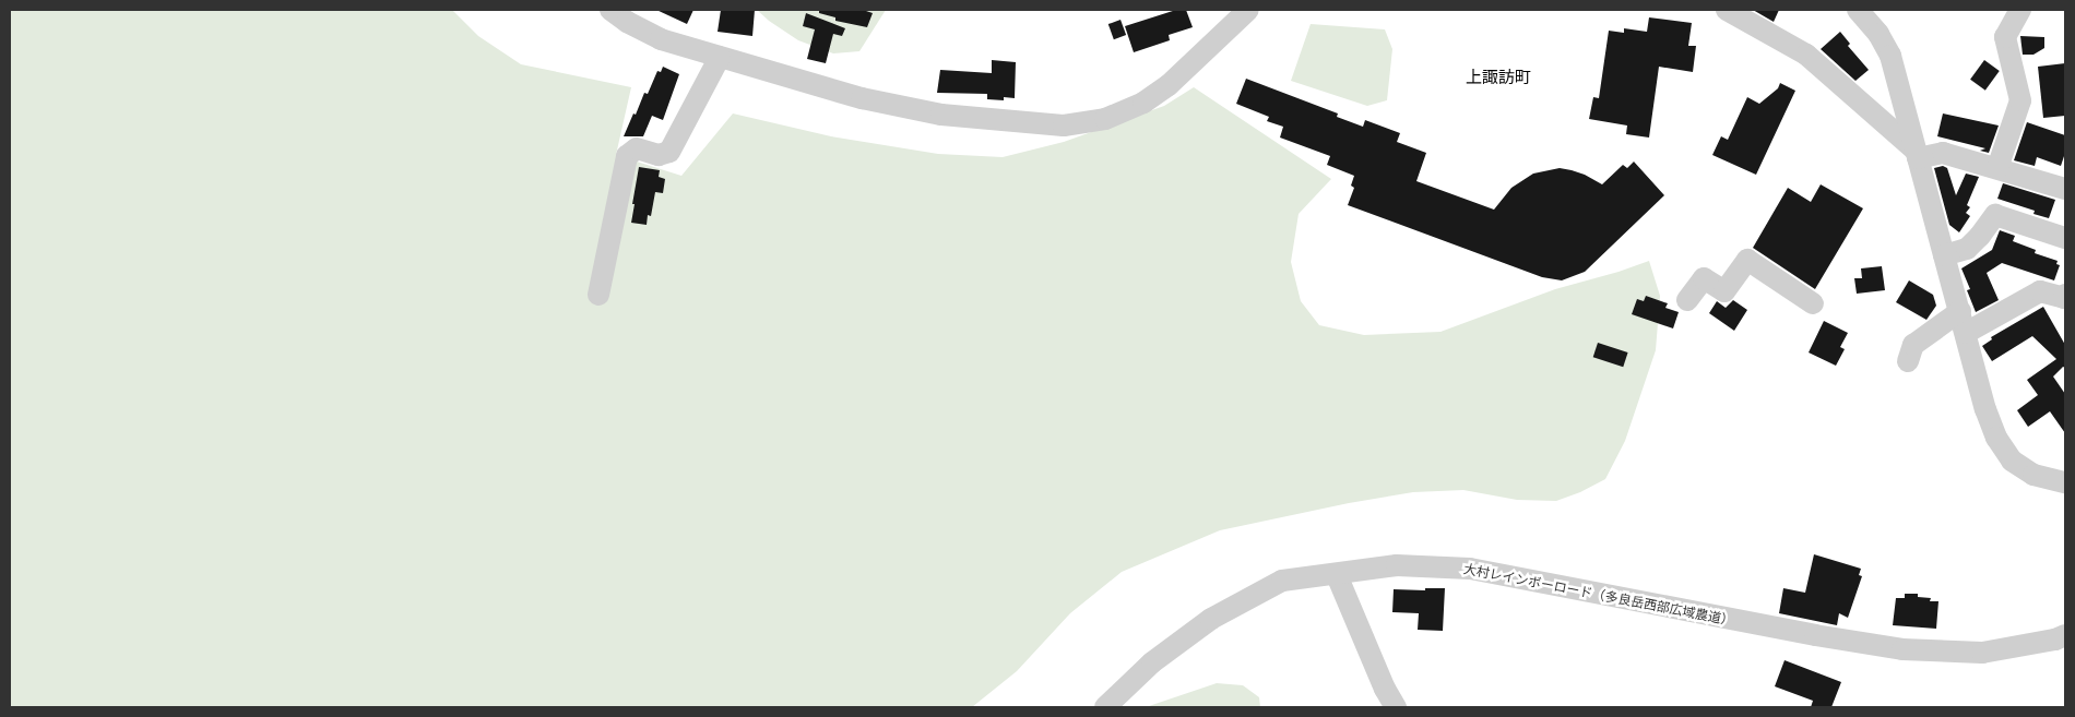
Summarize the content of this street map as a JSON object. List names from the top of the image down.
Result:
{
  "streets": {
    "street": ["大村レインボーロード（多良岳西部広域農道）"]
  },
  "districts": ["上諏訪町"]
}
